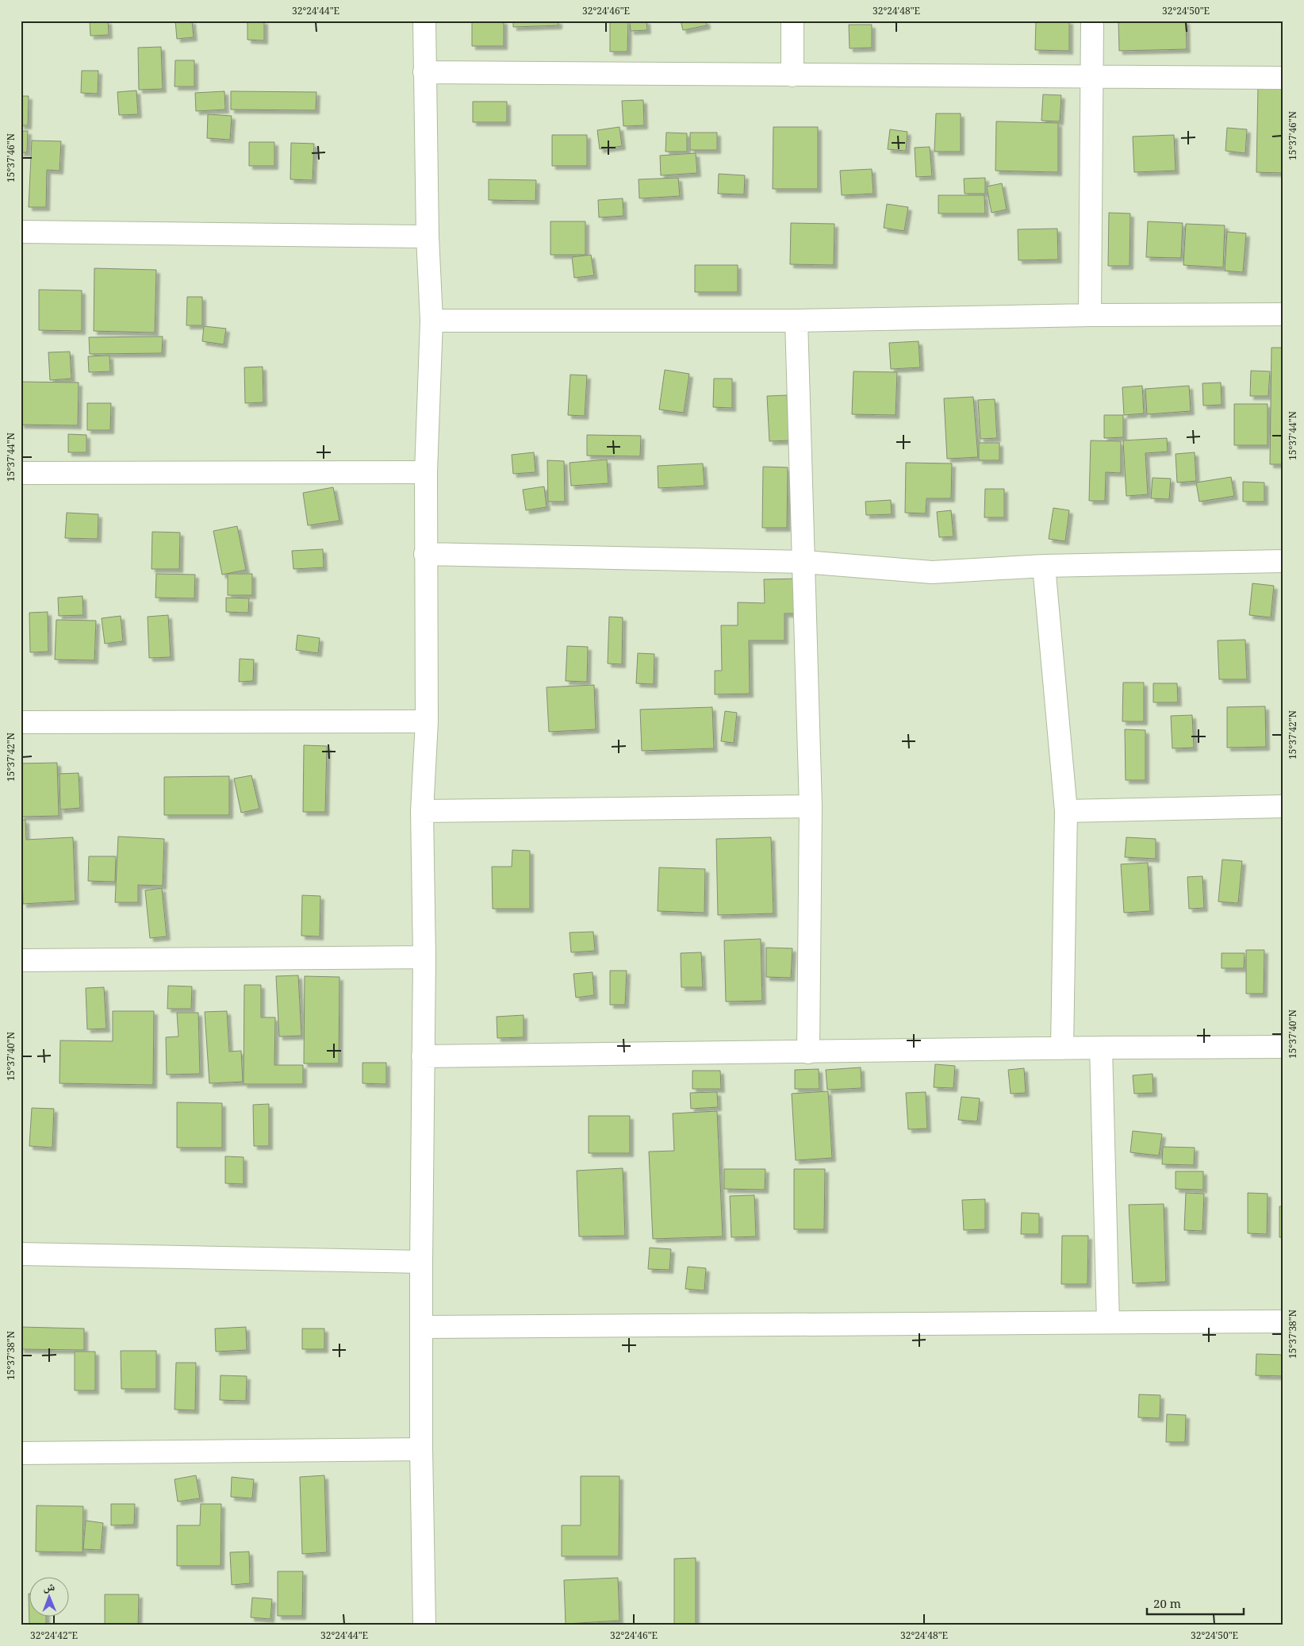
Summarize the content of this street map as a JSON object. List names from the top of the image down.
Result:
{
  "scale_bar": "20 m",
  "north": "top",
  "coordinates": [
    "32°24'44\"E",
    "32°24'46\"E",
    "32°24'48\"E",
    "32°24'50\"E",
    "15°37'46\"N",
    "15°37'44\"N",
    "15°37'42\"N",
    "15°37'40\"N",
    "15°37'38\"N",
    "32°24'42\"E"
  ]
}
